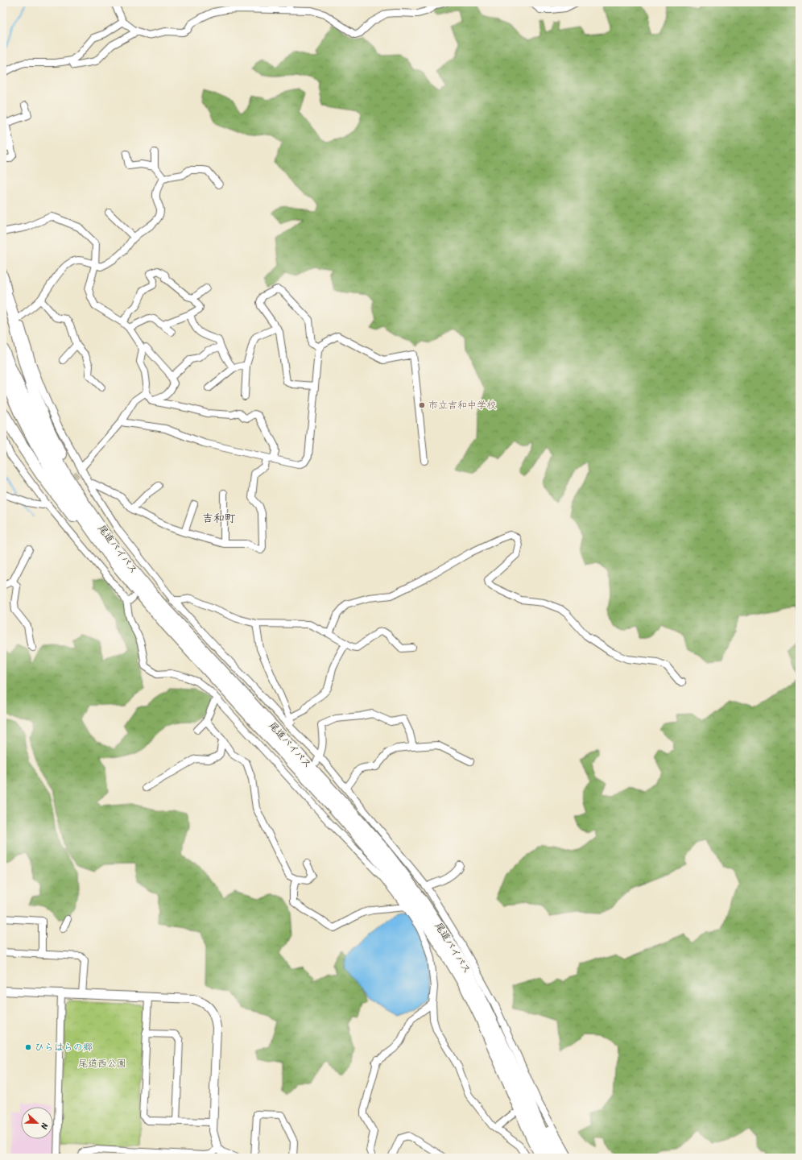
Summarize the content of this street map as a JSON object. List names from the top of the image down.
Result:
{
  "streets": {
    "highway": ["尾道バイパス"]
  },
  "districts": ["吉和町"],
  "parks": ["尾道西公園"],
  "places": ["市立吉和中学校", "ひらはらの郷"],
  "north": "right"
}
